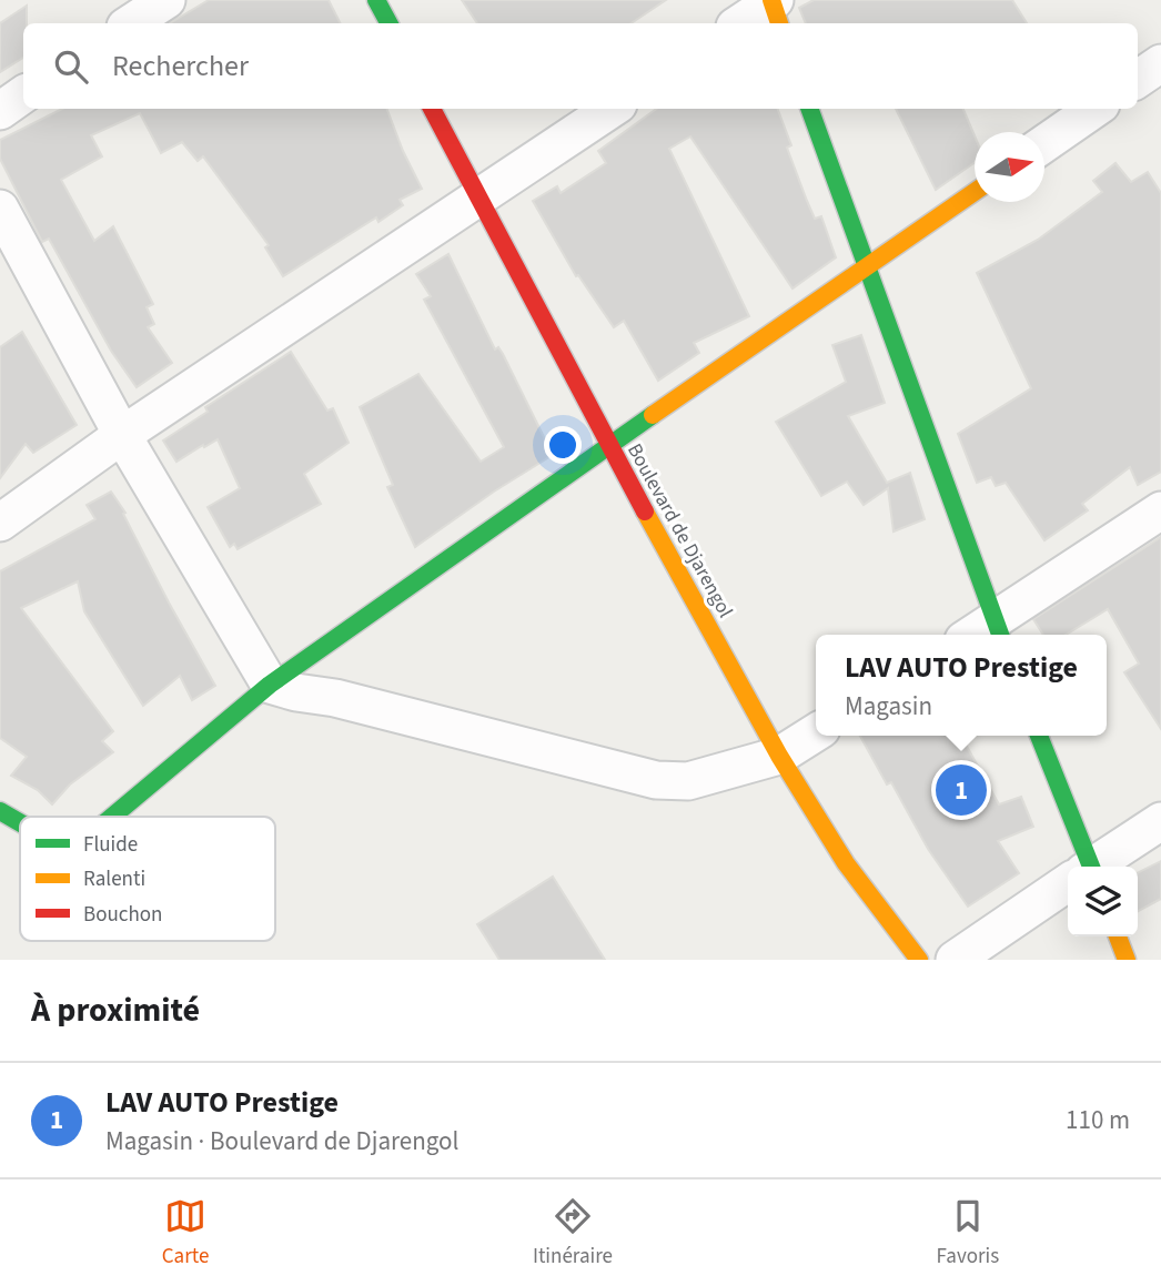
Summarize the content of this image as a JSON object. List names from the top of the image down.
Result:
{
  "streets": {
    "main road": ["Boulevard de Djarengol"]
  },
  "legend": ["Fluide", "Ralenti", "Bouchon"],
  "north": "right",
  "page": {
    "search": "Rechercher",
    "popup": ["LAV AUTO Prestige", "Magasin"],
    "pins": "1",
    "heading": "À proximité",
    "list": [
      {
        "mark": "1",
        "name": "LAV AUTO Prestige",
        "note": "Magasin · Boulevard de Djarengol",
        "value": "110 m"
      }
    ],
    "nav": ["Carte", "Itinéraire", "Favoris"]
  }
}
